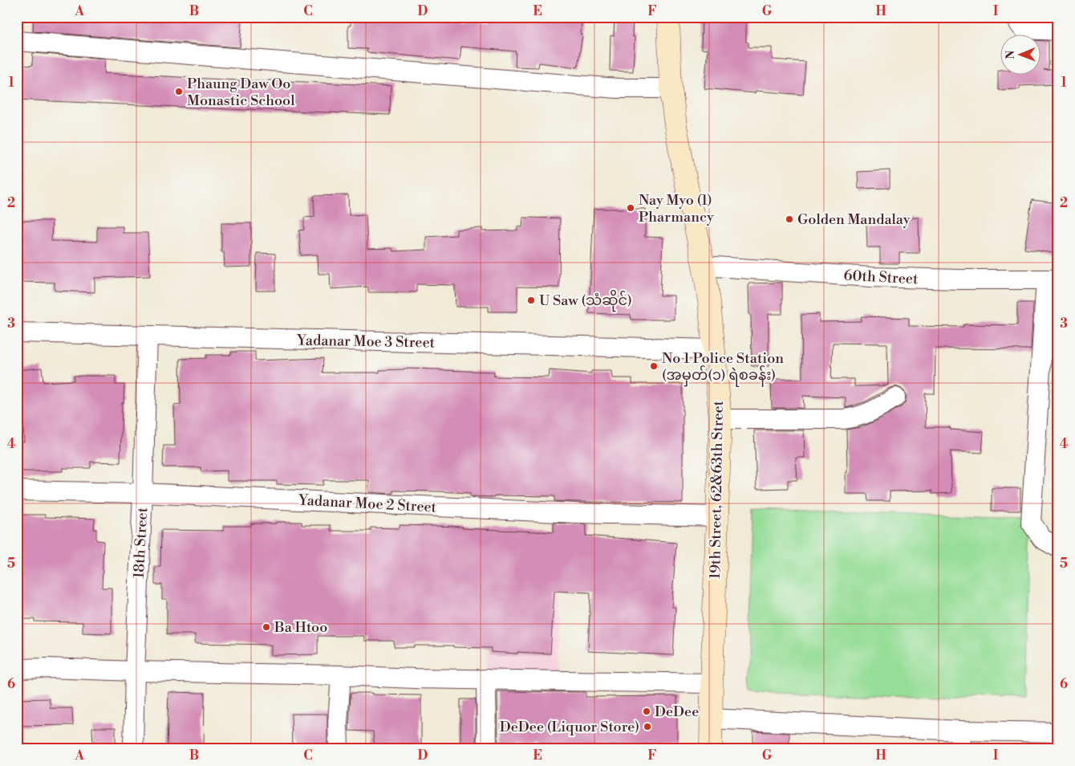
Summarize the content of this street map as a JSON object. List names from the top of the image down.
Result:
{
  "streets": {
    "street": [
      "60th Street",
      "Yadanar Moe 3 Street",
      "19th Street, 62&63th Street",
      "Yadanar Moe 2 Street",
      "18th Street"
    ]
  },
  "crossings": [
    ["60th Street", "19th Street, 62&63th Street"],
    ["Yadanar Moe 3 Street", "19th Street, 62&63th Street"],
    ["Yadanar Moe 3 Street", "18th Street"],
    ["19th Street, 62&63th Street", "Yadanar Moe 2 Street"],
    ["Yadanar Moe 2 Street", "18th Street"]
  ],
  "places": [
    "Phaung Daw Oo Monastic School",
    "Nay Myo (1) Pharmancy",
    "Golden Mandalay",
    "U Saw (သံဆိုင်)",
    "No 1 Police Station (အမှတ်(၁) ရဲစခန်း)",
    "Ba Htoo",
    "DeDee",
    "DeDee (Liquor Store)"
  ],
  "north": "left",
  "grid": {
    "columns": [
      "A",
      "B",
      "C",
      "D",
      "E",
      "F",
      "G",
      "H",
      "I"
    ],
    "rows": [
      "1",
      "2",
      "3",
      "4",
      "5",
      "6"
    ]
  }
}
